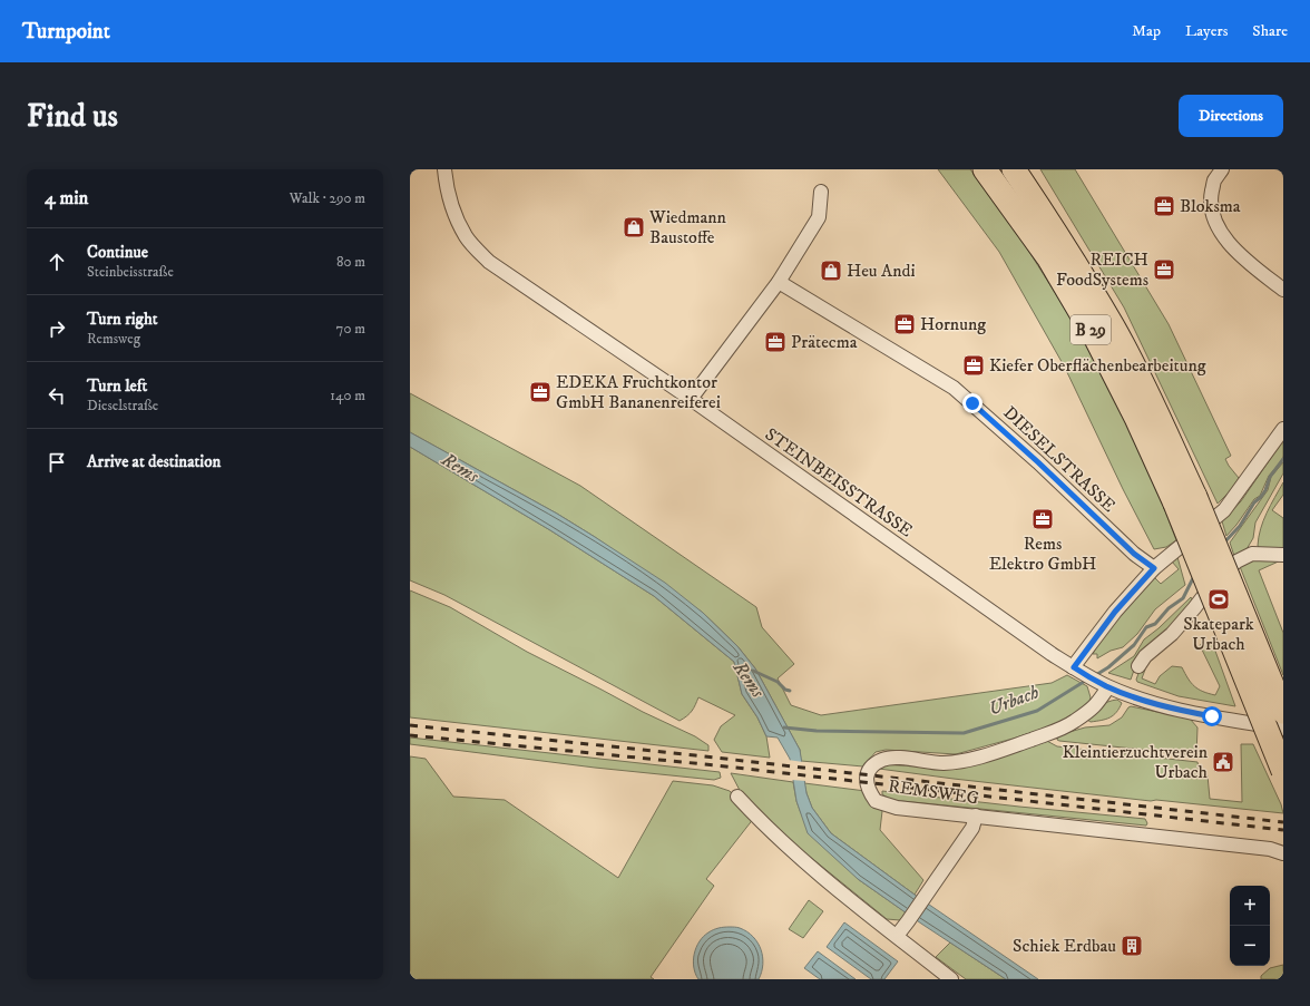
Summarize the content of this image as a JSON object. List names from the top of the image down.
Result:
{
  "streets": {
    "highway": ["B 29"],
    "street": ["DIESELSTRASSE", "STEINBEISSTRASSE", "REMSWEG"]
  },
  "crossings": [
    ["STEINBEISSTRASSE", "REMSWEG"]
  ],
  "water": ["Rems", "Urbach"],
  "places": {
    "office": [
      "Bloksma",
      "REICH FoodSystems",
      "Hornung",
      "Prätecma",
      "Kiefer Oberflächenbearbeitung",
      "EDEKA Fruchtkontor GmbH Bananenreiferei",
      "Rems Elektro GmbH"
    ],
    "shop": ["Wiedmann Baustoffe", "Heu Andi"],
    "sports": ["Skatepark Urbach"],
    "public building": ["Kleintierzuchtverein Urbach"],
    "building": ["Schiek Erdbau"]
  },
  "page": {
    "header": "Turnpoint",
    "nav": ["Map", "Layers", "Share"],
    "buttons": "Directions",
    "title": "Find us",
    "heading": ["4 min", "Walk · 290 m"],
    "list": [
      ["Continue", "Steinbeisstraße", "80 m"],
      ["Turn right", "Remsweg", "70 m"],
      ["Turn left", "Dieselstraße", "140 m"],
      "Arrive at destination"
    ],
    "map_buttons": ["+", "−"]
  }
}
